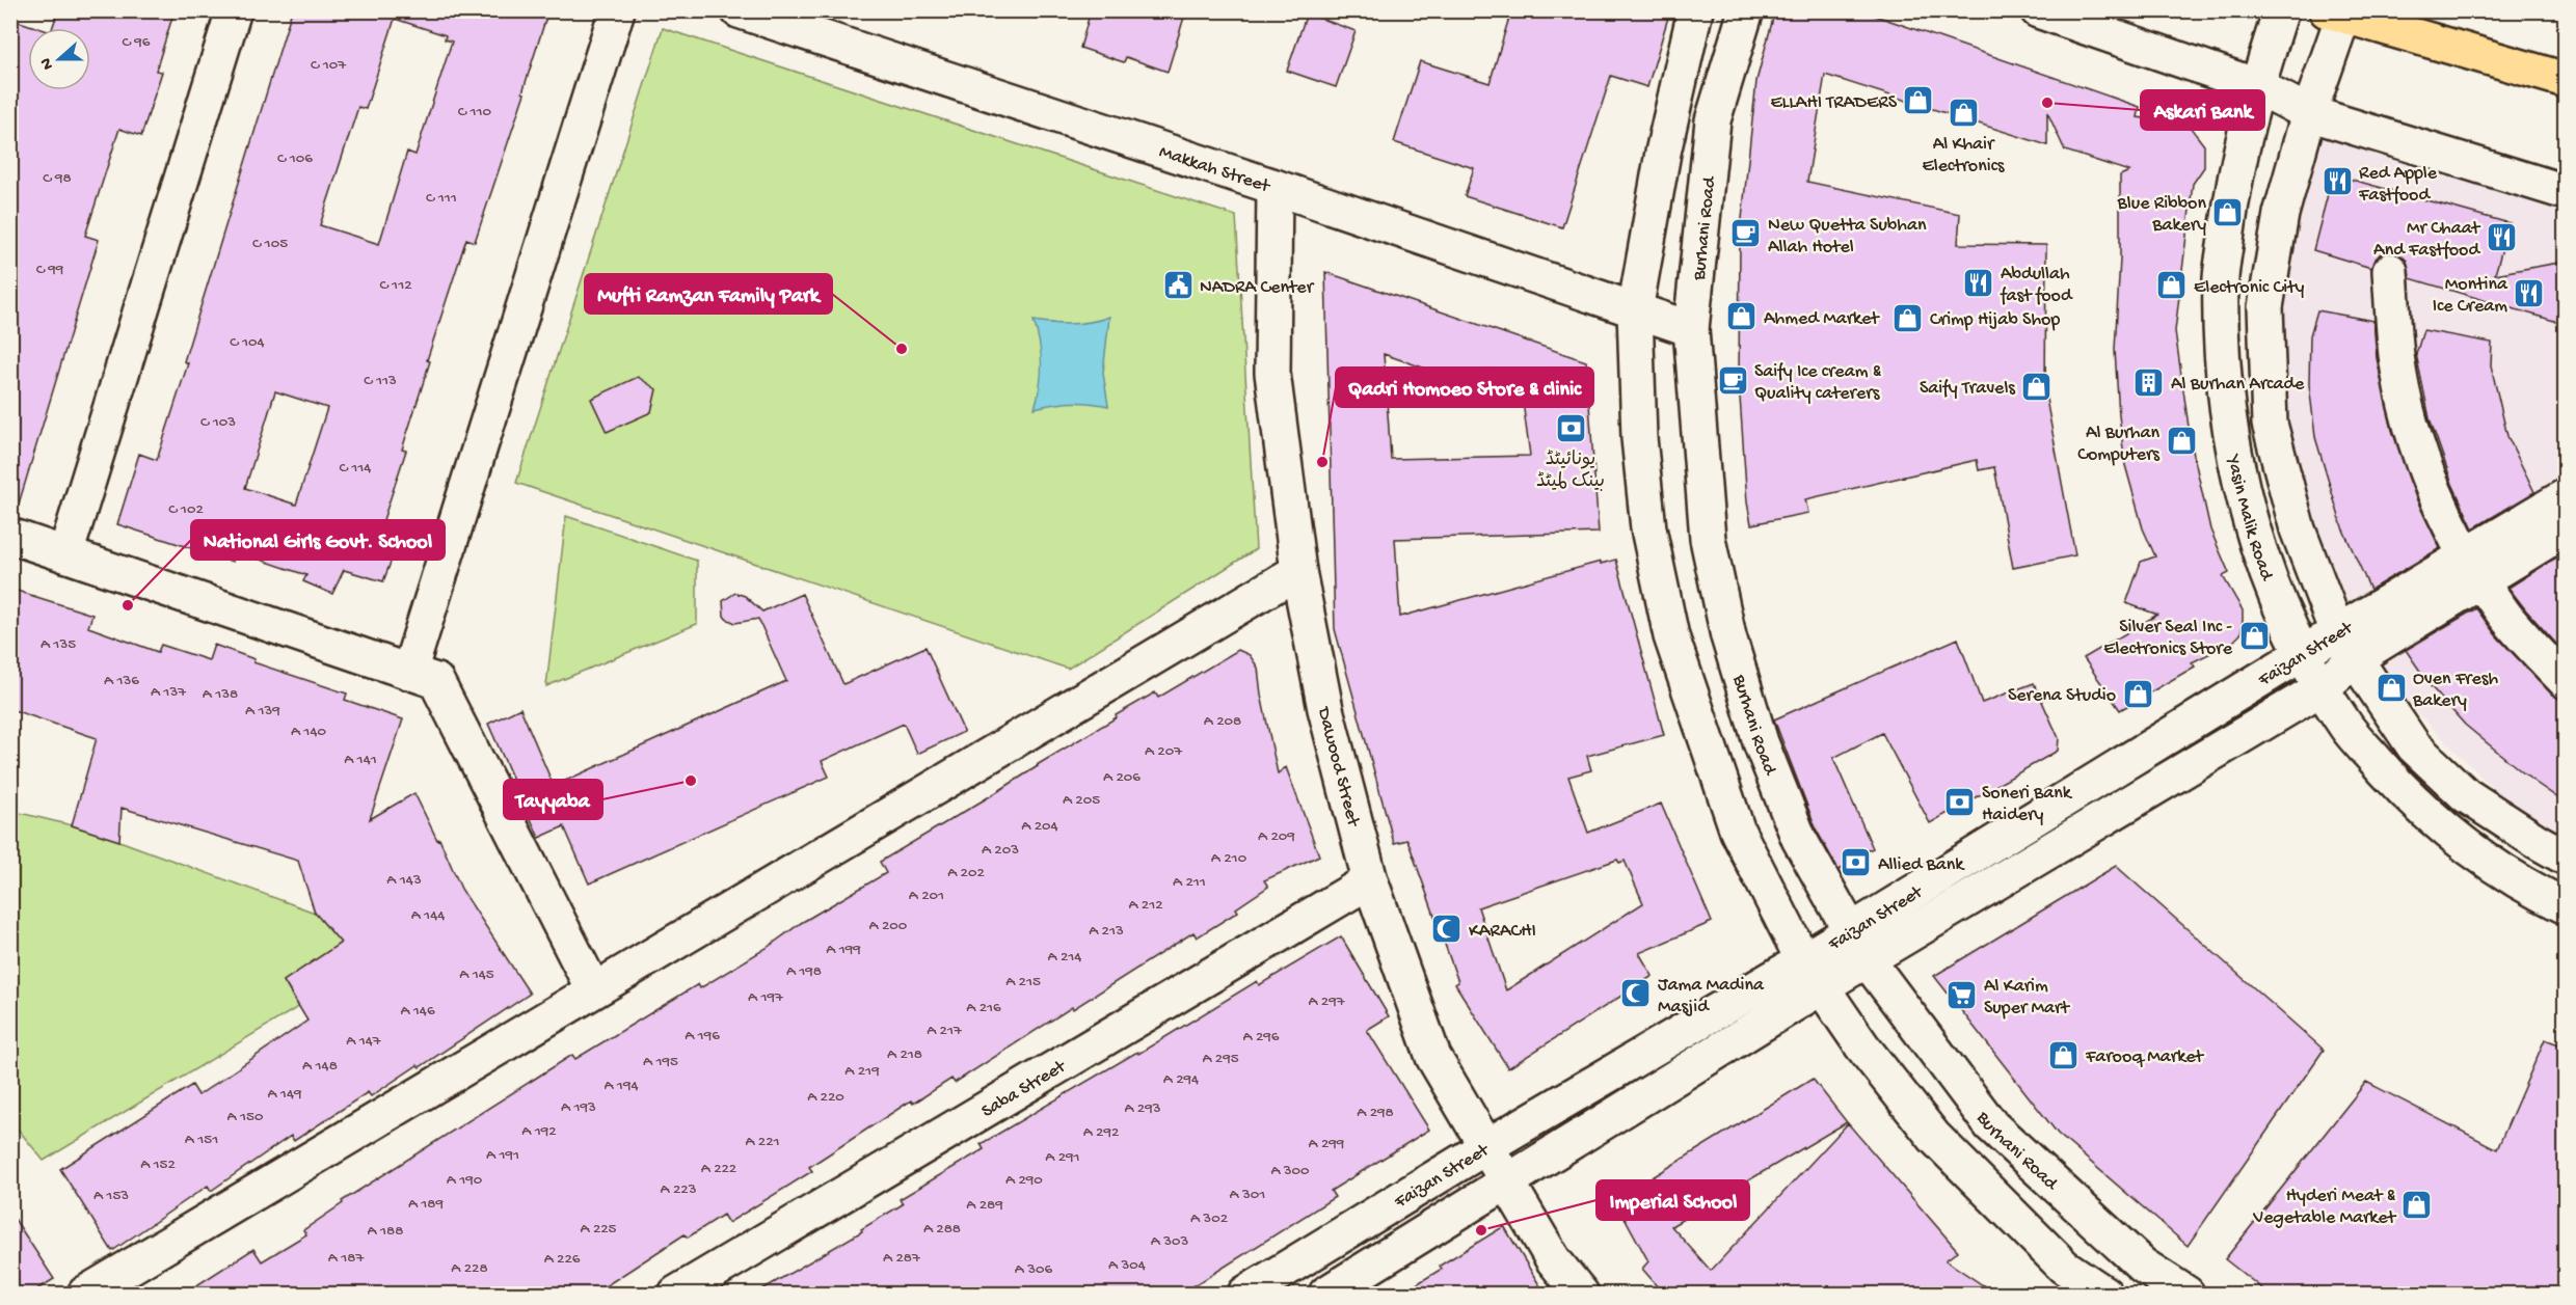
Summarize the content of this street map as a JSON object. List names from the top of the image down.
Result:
{
  "streets": {
    "street": [
      "Makkah Street",
      "Burhani Road",
      "Yasin Malik Road",
      "Faizan Street",
      "Dawood Street",
      "Saba Street"
    ]
  },
  "crossings": [
    ["Makkah Street", "Burhani Road"],
    ["Makkah Street", "Dawood Street"],
    ["Burhani Road", "Faizan Street"],
    ["Yasin Malik Road", "Faizan Street"],
    ["Faizan Street", "Dawood Street"],
    ["Dawood Street", "Saba Street"]
  ],
  "places": {
    "shop": [
      "ELLAHI TRADERS",
      "Al Khair Electronics",
      "Blue Ribbon Bakery",
      "Electronic City",
      "Ahmed Market",
      "Crimp Hijab Shop",
      "Saify Travels",
      "Al Burhan Computers",
      "Silver Seal Inc - Electronics Store",
      "Oven Fresh Bakery",
      "Serena Studio",
      "Farooq Market",
      "Hyderi Meat & Vegetable Market"
    ],
    "other": [
      "Askari Bank",
      "Mufti Ramzan Family Park",
      "Qadri Homoeo Store & clinic",
      "National Girls Govt. School",
      "Tayyaba",
      "Imperial School"
    ],
    "restaurant": [
      "Red Apple Fastfood",
      "Mr Chaat And Fastfood",
      "Abdullah fast food",
      "Montina Ice Cream"
    ],
    "cafe": ["New Quetta Subhan Allah Hotel", "Saify Ice cream & Quality caterers"],
    "public building": ["NADRA Center"],
    "building": ["Al Burhan Arcade"],
    "bank": ["یونائیٹڈ بینک لمیٹڈ", "Soneri Bank Haidery", "Allied Bank"],
    "mosque": ["KARACHI", "Jama Madina Masjid"],
    "supermarket": ["Al Karim Super Mart"]
  },
  "house_numbers": [
    "C 96",
    "C 107",
    "C 110",
    "C 106",
    "C 98",
    "C 111",
    "C 105",
    "C 99",
    "C 112",
    "C 104",
    "C 113",
    "C 103",
    "C 114",
    "C 102",
    "A 135",
    "A 136",
    "A 137",
    "A 138",
    "A 139",
    "A 208",
    "A 140",
    "A 207",
    "A 141",
    "A 206",
    "A 205",
    "A 204",
    "A 209",
    "A 203",
    "A 210",
    "A 202",
    "A 143",
    "A 211",
    "A 201",
    "A 212",
    "A 144",
    "A 200",
    "A 213",
    "A 199",
    "A 214",
    "A 198",
    "A 145",
    "A 215",
    "A 197",
    "A 297",
    "A 216",
    "A 146",
    "A 217",
    "A 196",
    "A 296",
    "A 147",
    "A 218",
    "A 295",
    "A 195",
    "A 148",
    "A 219",
    "A 294",
    "A 194",
    "A 149",
    "A 220",
    "A 193",
    "A 293",
    "A 298",
    "A 150",
    "A 192",
    "A 292",
    "A 151",
    "A 221",
    "A 299",
    "A 191",
    "A 291",
    "A 152",
    "A 222",
    "A 300",
    "A 190",
    "A 290",
    "A 223",
    "A 301",
    "A 153",
    "A 189",
    "A 289",
    "A 302",
    "A 225",
    "A 288",
    "A 188",
    "A 303",
    "A 187",
    "A 287",
    "A 226",
    "A 304",
    "A 228",
    "A 306"
  ],
  "north": "left"
}
